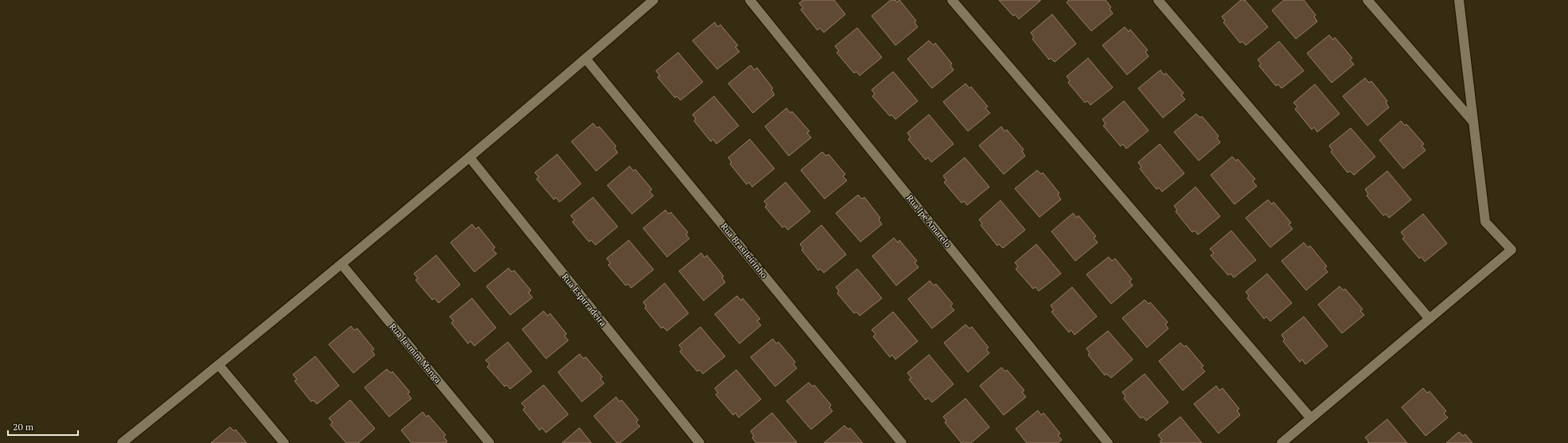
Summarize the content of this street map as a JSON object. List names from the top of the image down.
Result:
{
  "streets": {
    "street": [
      "Rua Ipê Amarelo",
      "Rua Brasileirinho",
      "Rua Espirradeira",
      "Rua Jasmim Manga"
    ]
  },
  "scale_bar": "20 m"
}
